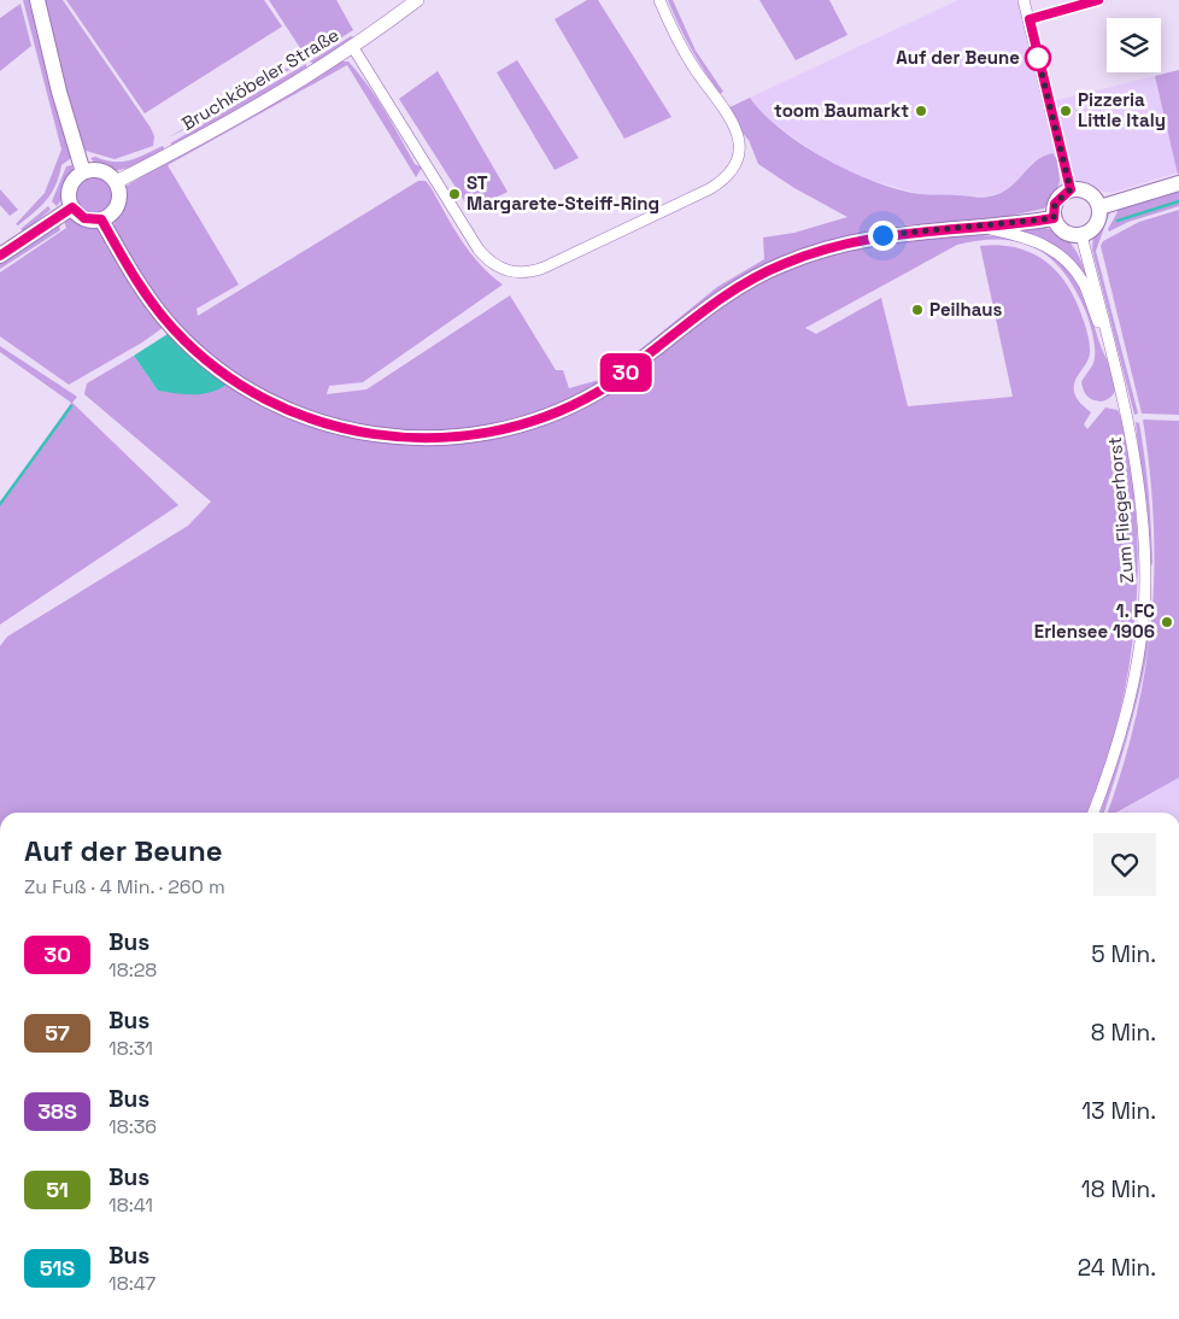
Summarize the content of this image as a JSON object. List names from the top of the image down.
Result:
{
  "streets": {
    "street": ["Bruchköbeler Straße", "Zum Fliegerhorst"]
  },
  "places": [
    "Auf der Beune",
    "toom Baumarkt",
    "Pizzeria Little Italy",
    "ST Margarete-Steiff-Ring",
    "Peilhaus",
    "1. FC Erlensee 1906"
  ],
  "lines": ["bus line 30"],
  "page": {
    "on_map": "30",
    "heading": ["Auf der Beune", "Zu Fuß · 4 Min. · 260 m"],
    "list": [
      {
        "mark": "30",
        "name": "Bus",
        "note": "18:28",
        "value": "5 Min."
      },
      {
        "mark": "57",
        "name": "Bus",
        "note": "18:31",
        "value": "8 Min."
      },
      {
        "mark": "38S",
        "name": "Bus",
        "note": "18:36",
        "value": "13 Min."
      },
      {
        "mark": "51",
        "name": "Bus",
        "note": "18:41",
        "value": "18 Min."
      },
      {
        "mark": "51S",
        "name": "Bus",
        "note": "18:47",
        "value": "24 Min."
      }
    ]
  }
}
